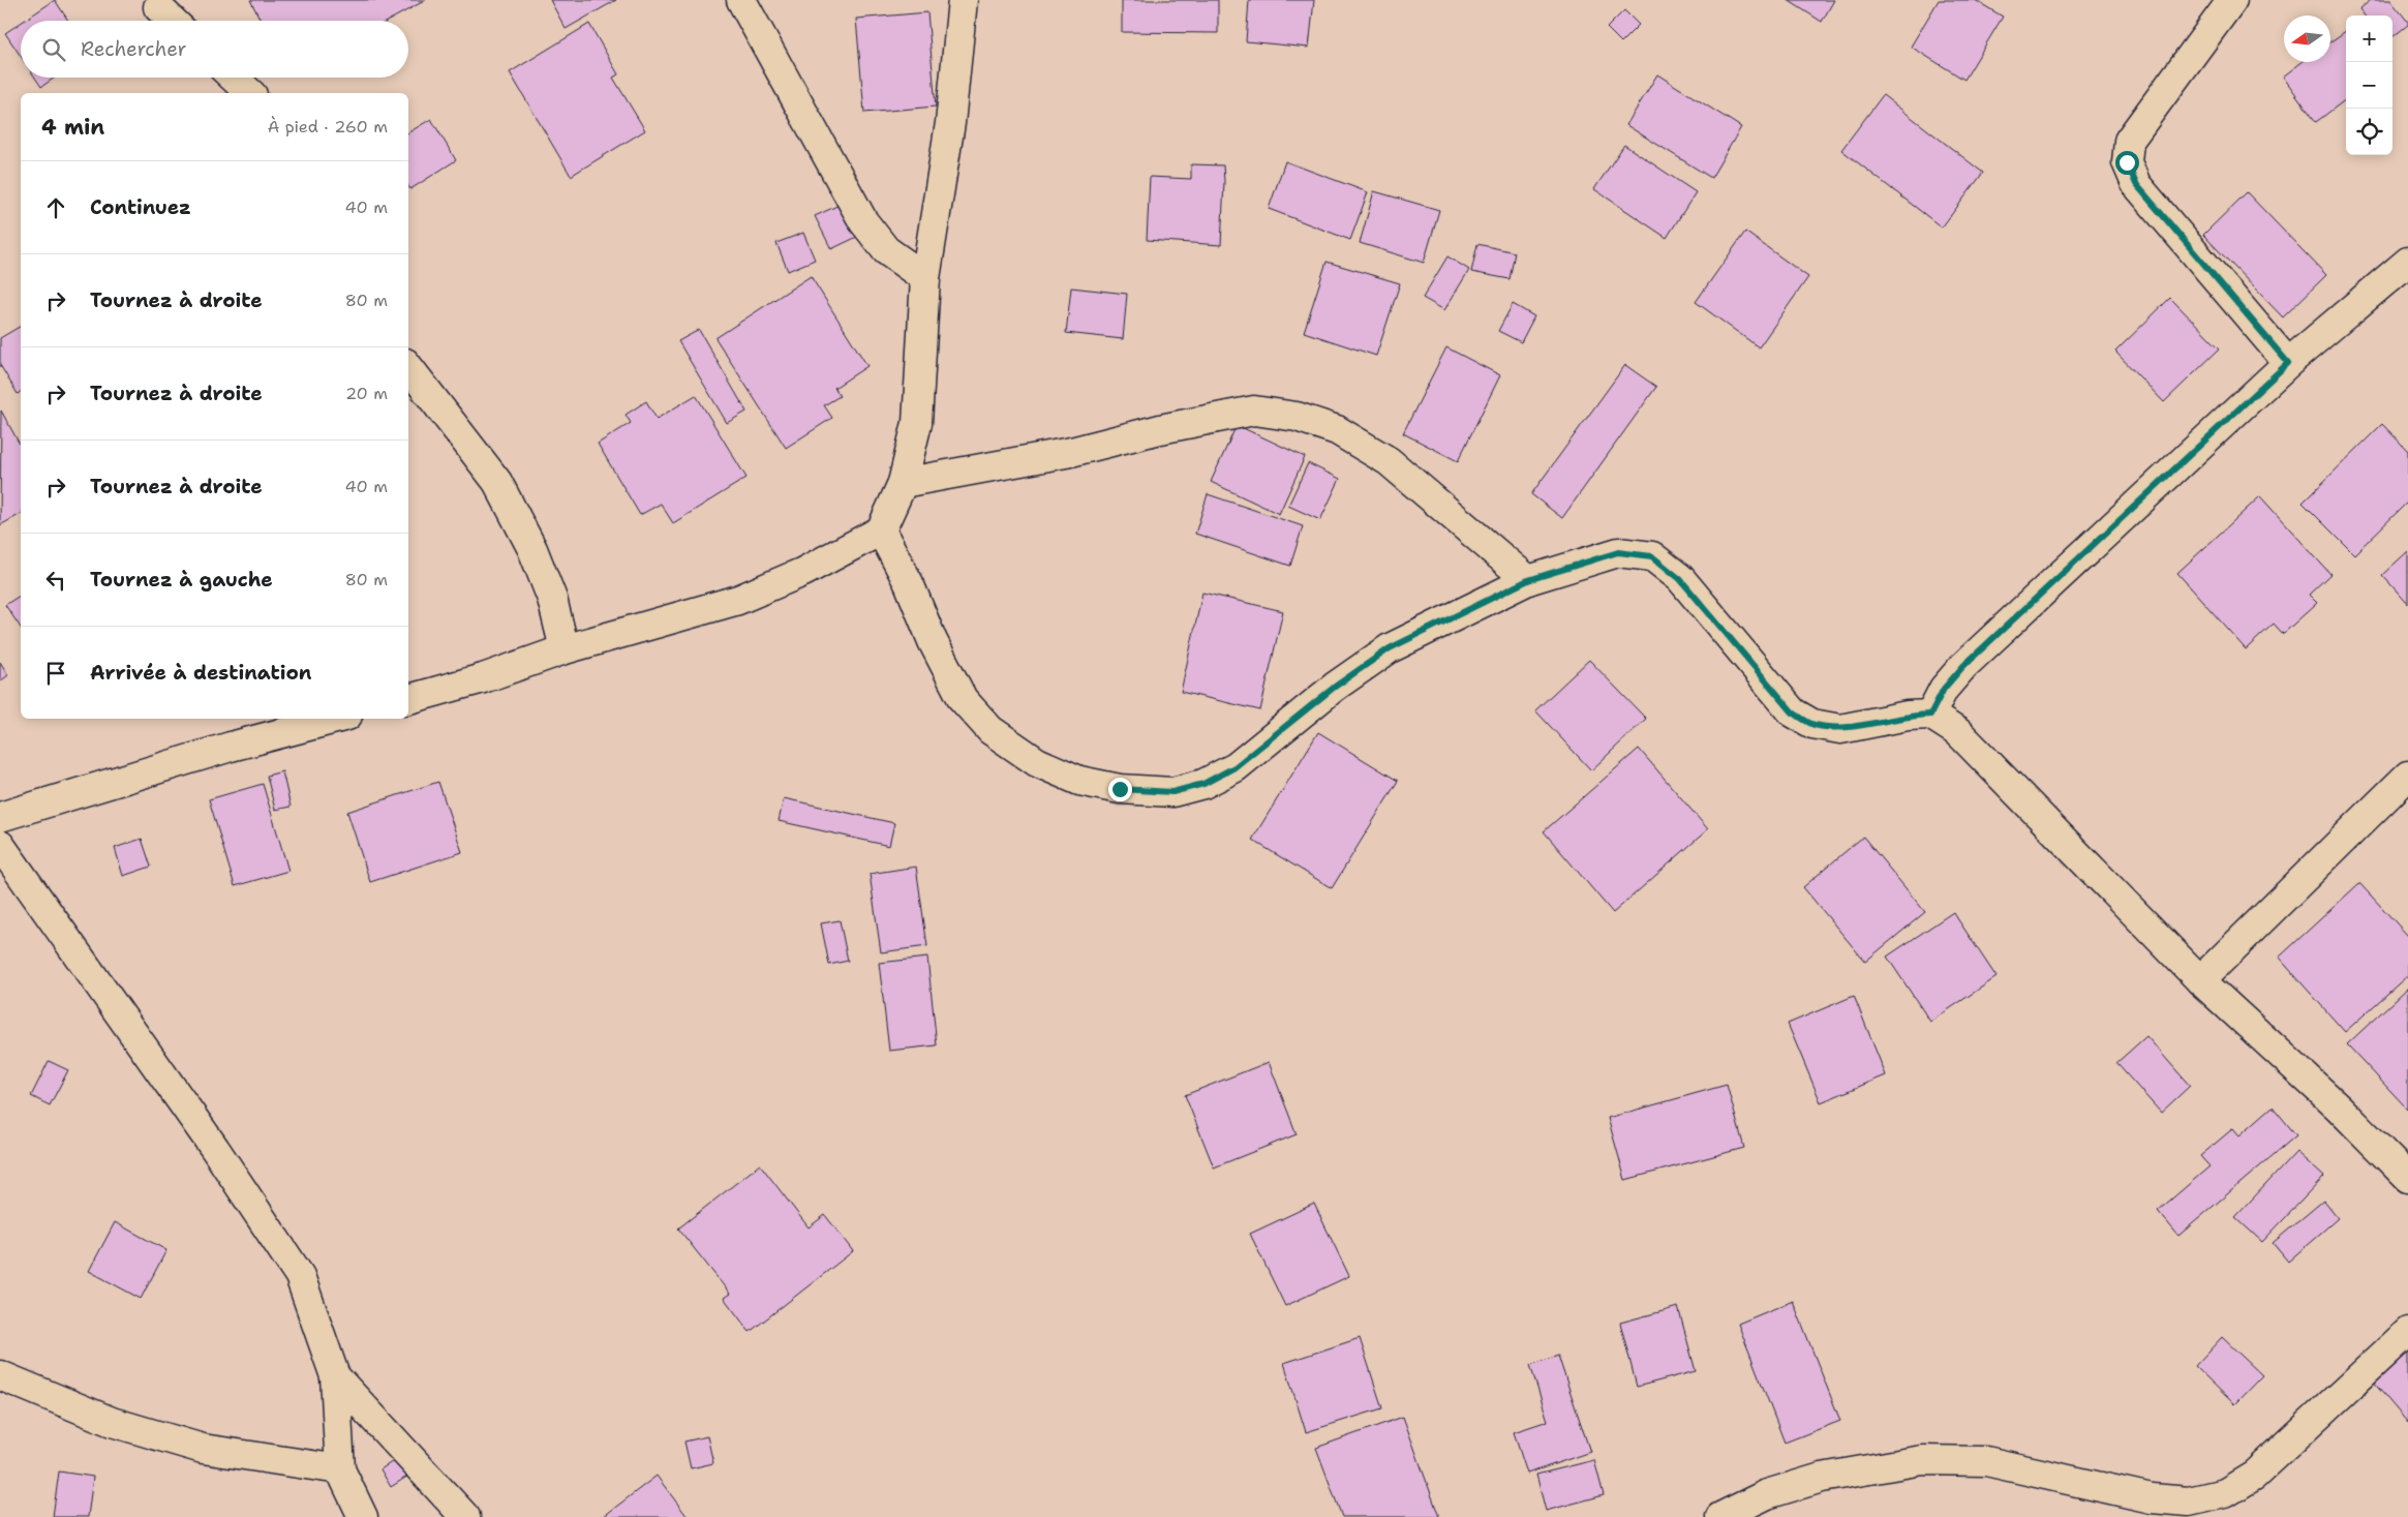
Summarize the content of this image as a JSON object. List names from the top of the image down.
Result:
{
  "north": "left",
  "page": {
    "map_buttons": ["+", "−"],
    "search": "Rechercher",
    "heading": ["4 min", "À pied · 260 m"],
    "list": [
      ["Continuez", "40 m"],
      ["Tournez à droite", "80 m"],
      ["Tournez à droite", "20 m"],
      ["Tournez à droite", "40 m"],
      ["Tournez à gauche", "80 m"],
      "Arrivée à destination"
    ]
  }
}
